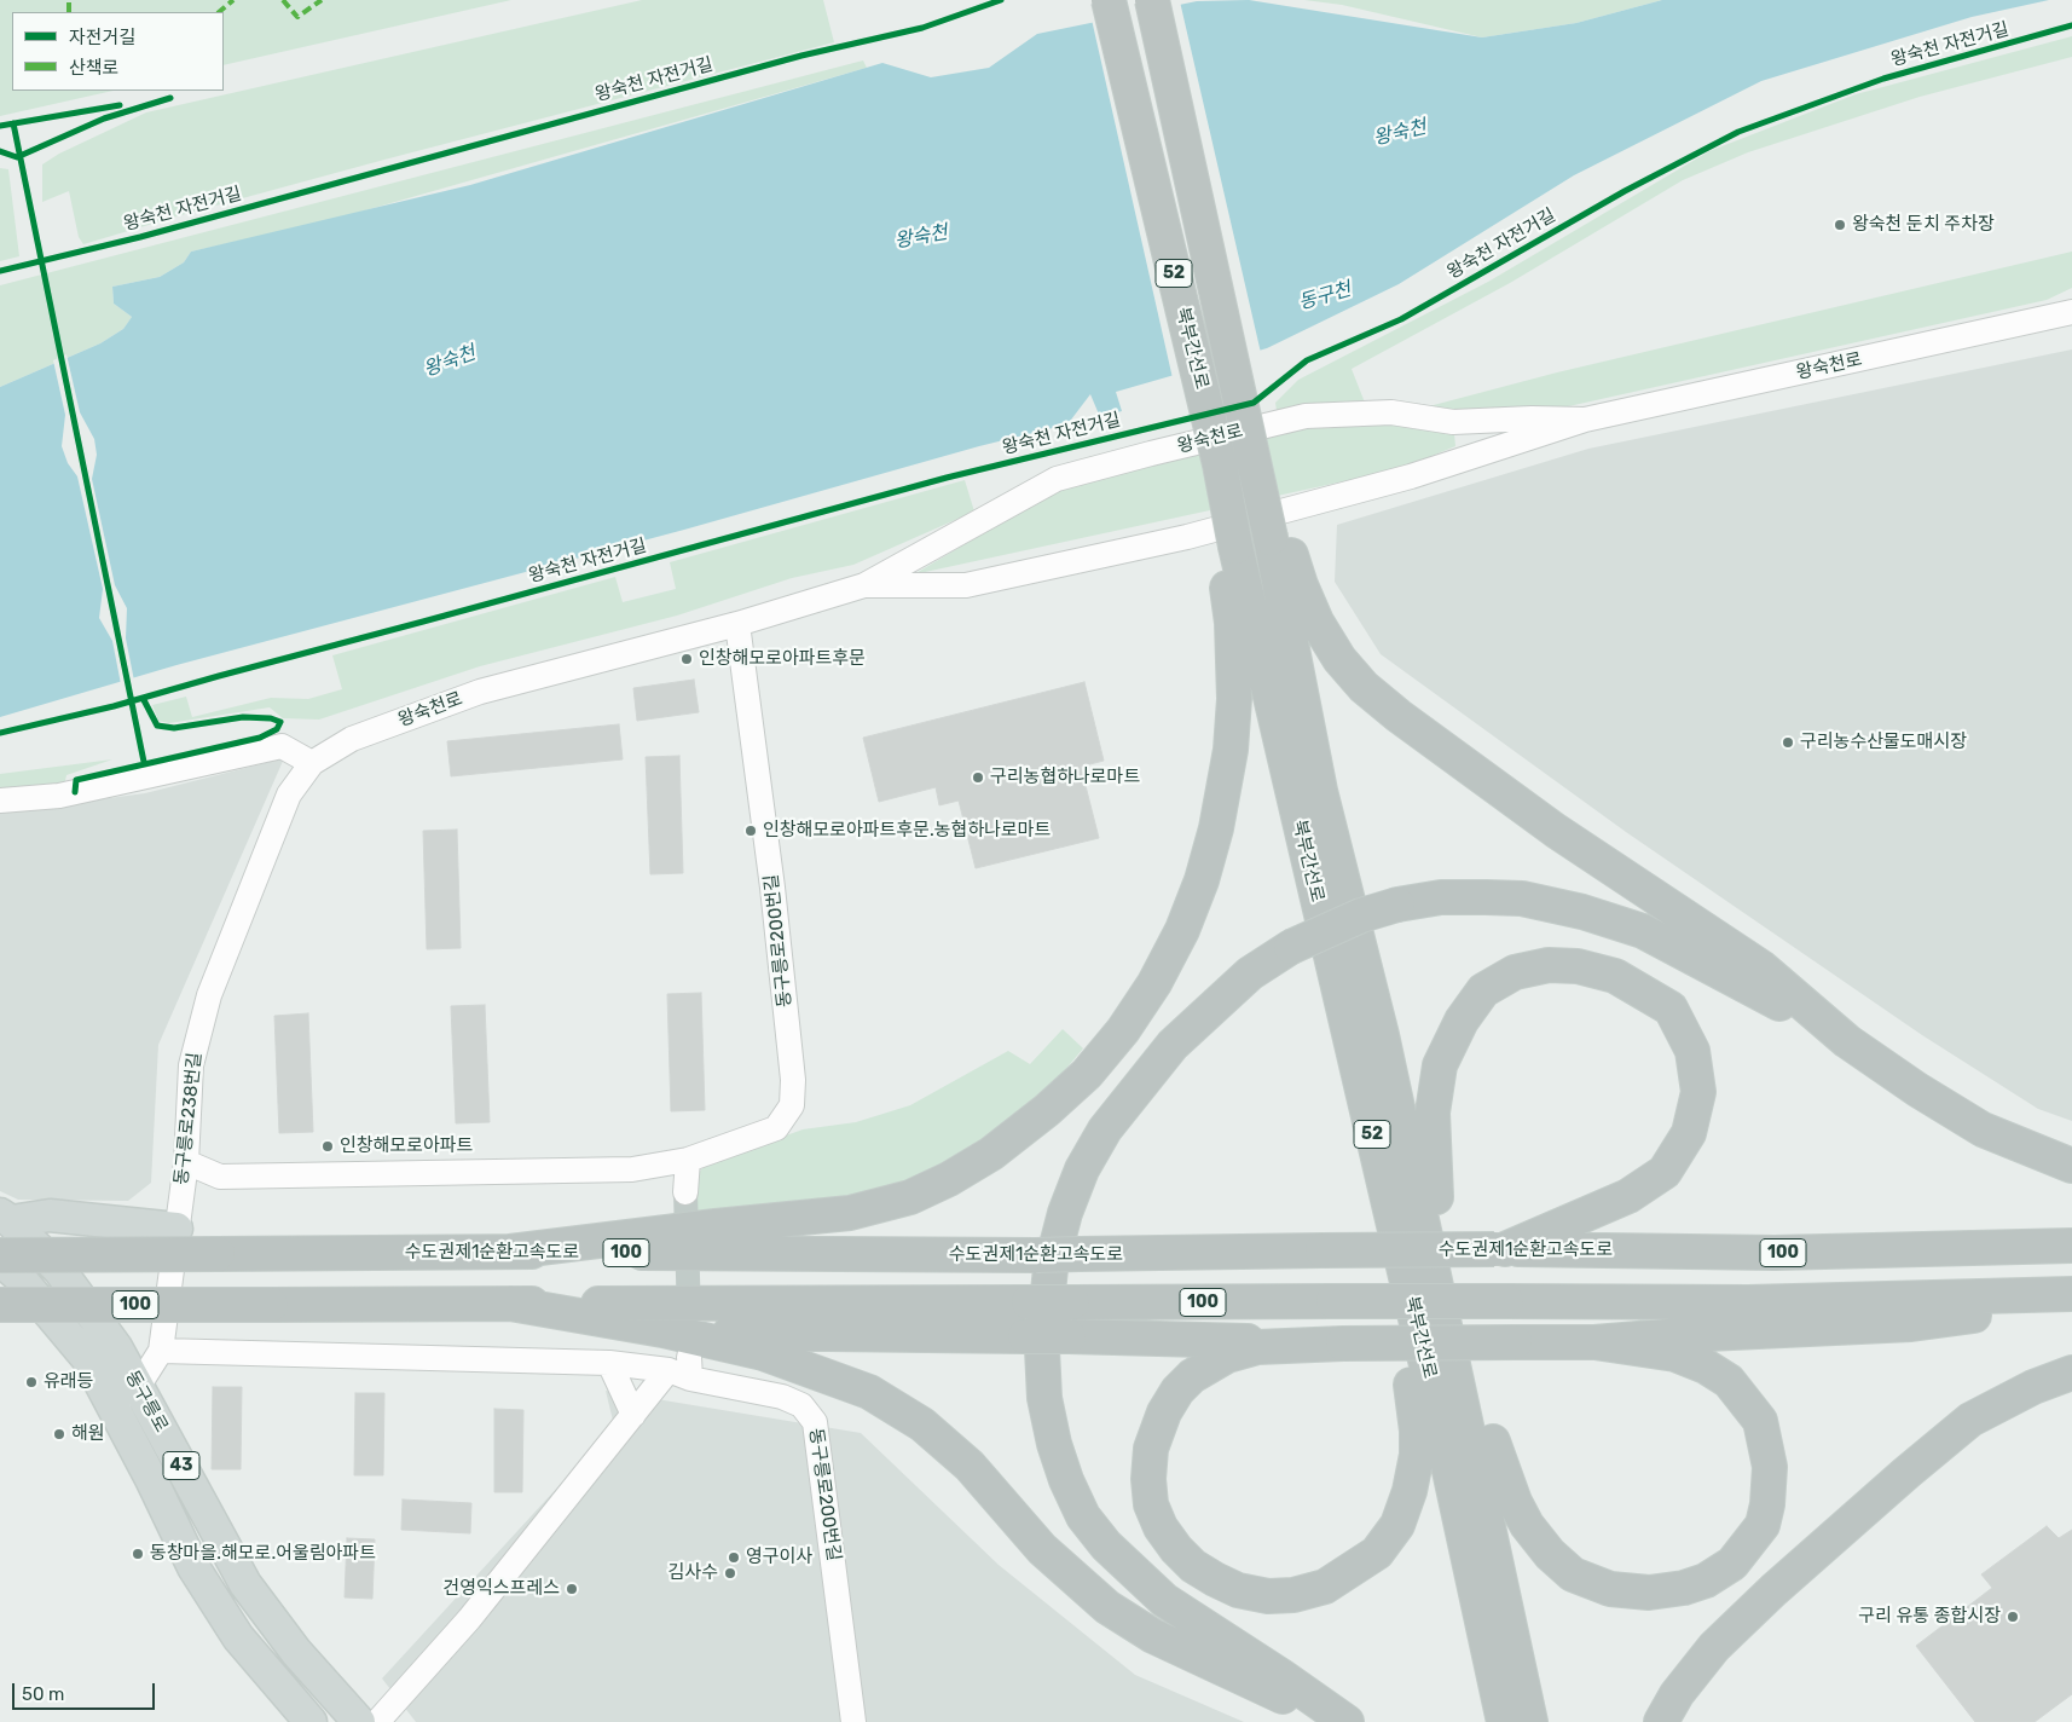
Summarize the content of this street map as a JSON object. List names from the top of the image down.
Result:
{
  "streets": {
    "highway": [
      "52",
      "북부간선로",
      "수도권제1순환고속도로",
      "100"
    ],
    "main road": ["동구릉로", "43"],
    "street": ["왕숙천로", "동구릉로200번길", "동구릉로238번길"],
    "cycle path": ["왕숙천 자전거길"]
  },
  "crossings": [
    ["왕숙천로", "동구릉로200번길"],
    ["왕숙천로", "동구릉로238번길"],
    ["동구릉로200번길", "동구릉로238번길"],
    ["동구릉로238번길", "동구릉로"]
  ],
  "water": ["왕숙천", "동구천"],
  "places": [
    "왕숙천 둔치 주차장",
    "인창해모로아파트후문",
    "구리농수산물도매시장",
    "구리농협하나로마트",
    "인창해모로아파트후문.농협하나로마트",
    "인창해모로아파트",
    "유래등",
    "해원",
    "동창마을.해모로.어울림아파트",
    "영구이사",
    "김사수",
    "건영익스프레스",
    "구리 유통 종합시장"
  ],
  "legend": ["자전거길", "산책로"],
  "scale_bar": "50 m"
}
